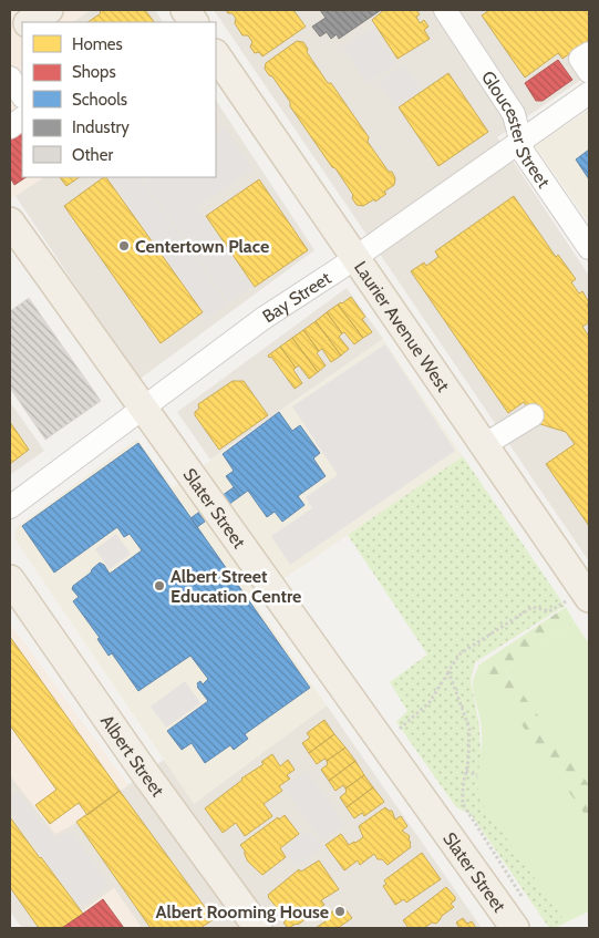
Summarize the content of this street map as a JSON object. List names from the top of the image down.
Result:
{
  "streets": {
    "main road": ["Laurier Avenue West", "Slater Street", "Albert Street"],
    "street": ["Gloucester Street", "Bay Street"]
  },
  "crossings": [
    ["Gloucester Street", "Bay Street"],
    ["Bay Street", "Laurier Avenue West"],
    ["Bay Street", "Slater Street"]
  ],
  "places": ["Centertown Place", "Albert Street Education Centre", "Albert Rooming House"],
  "legend": [
    "Homes",
    "Shops",
    "Schools",
    "Industry",
    "Other"
  ]
}
